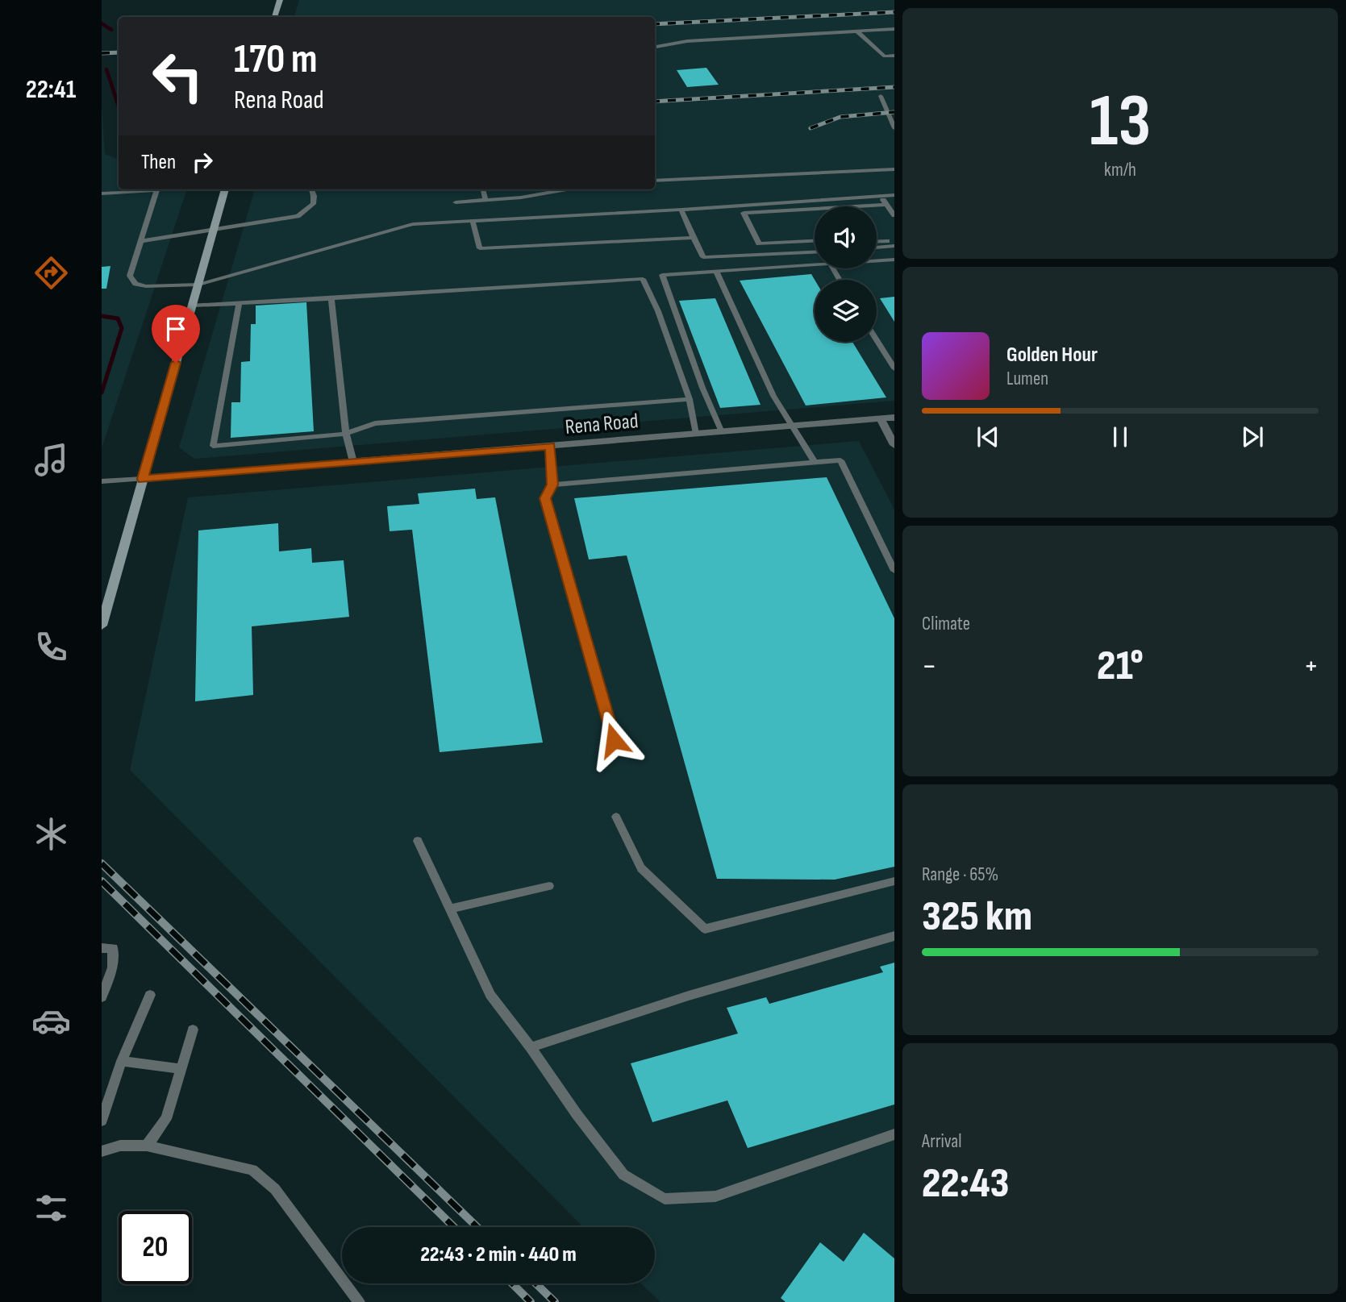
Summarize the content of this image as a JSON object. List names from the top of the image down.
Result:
{
  "streets": {
    "street": ["Rena Road"]
  },
  "page": {
    "tabs": "22:41",
    "tile": [
      ["13", "km/h"],
      "Climate",
      ["Range · 65%", "325 km"],
      ["Arrival", "22:43"]
    ],
    "turn": ["170 m", "Rena Road"],
    "then": "Then",
    "song": ["Golden Hour", "Lumen"],
    "heat": ["−", "21°", "+"],
    "limit": "20",
    "trip": "22:43 · 2 min · 440 m"
  }
}
